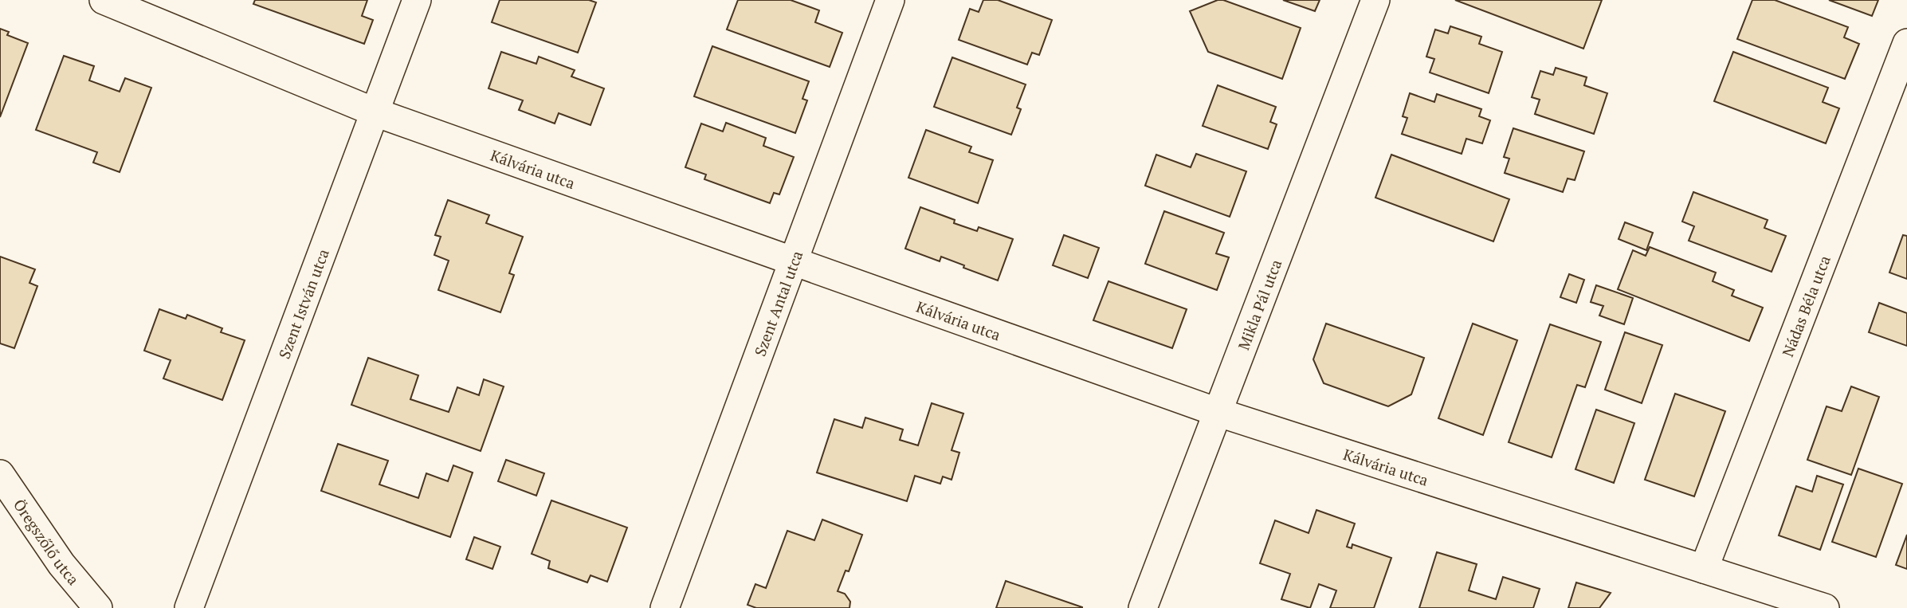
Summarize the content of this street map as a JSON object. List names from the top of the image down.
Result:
{
  "streets": {
    "street": [
      "Kálvária utca",
      "Szent Antal utca",
      "Mikla Pál utca",
      "Szent István utca",
      "Nádas Béla utca",
      "Öregszőlő utca"
    ]
  },
  "crossings": [
    ["Kálvária utca", "Szent Antal utca"],
    ["Kálvária utca", "Mikla Pál utca"],
    ["Kálvária utca", "Szent István utca"],
    ["Kálvária utca", "Nádas Béla utca"]
  ]
}
